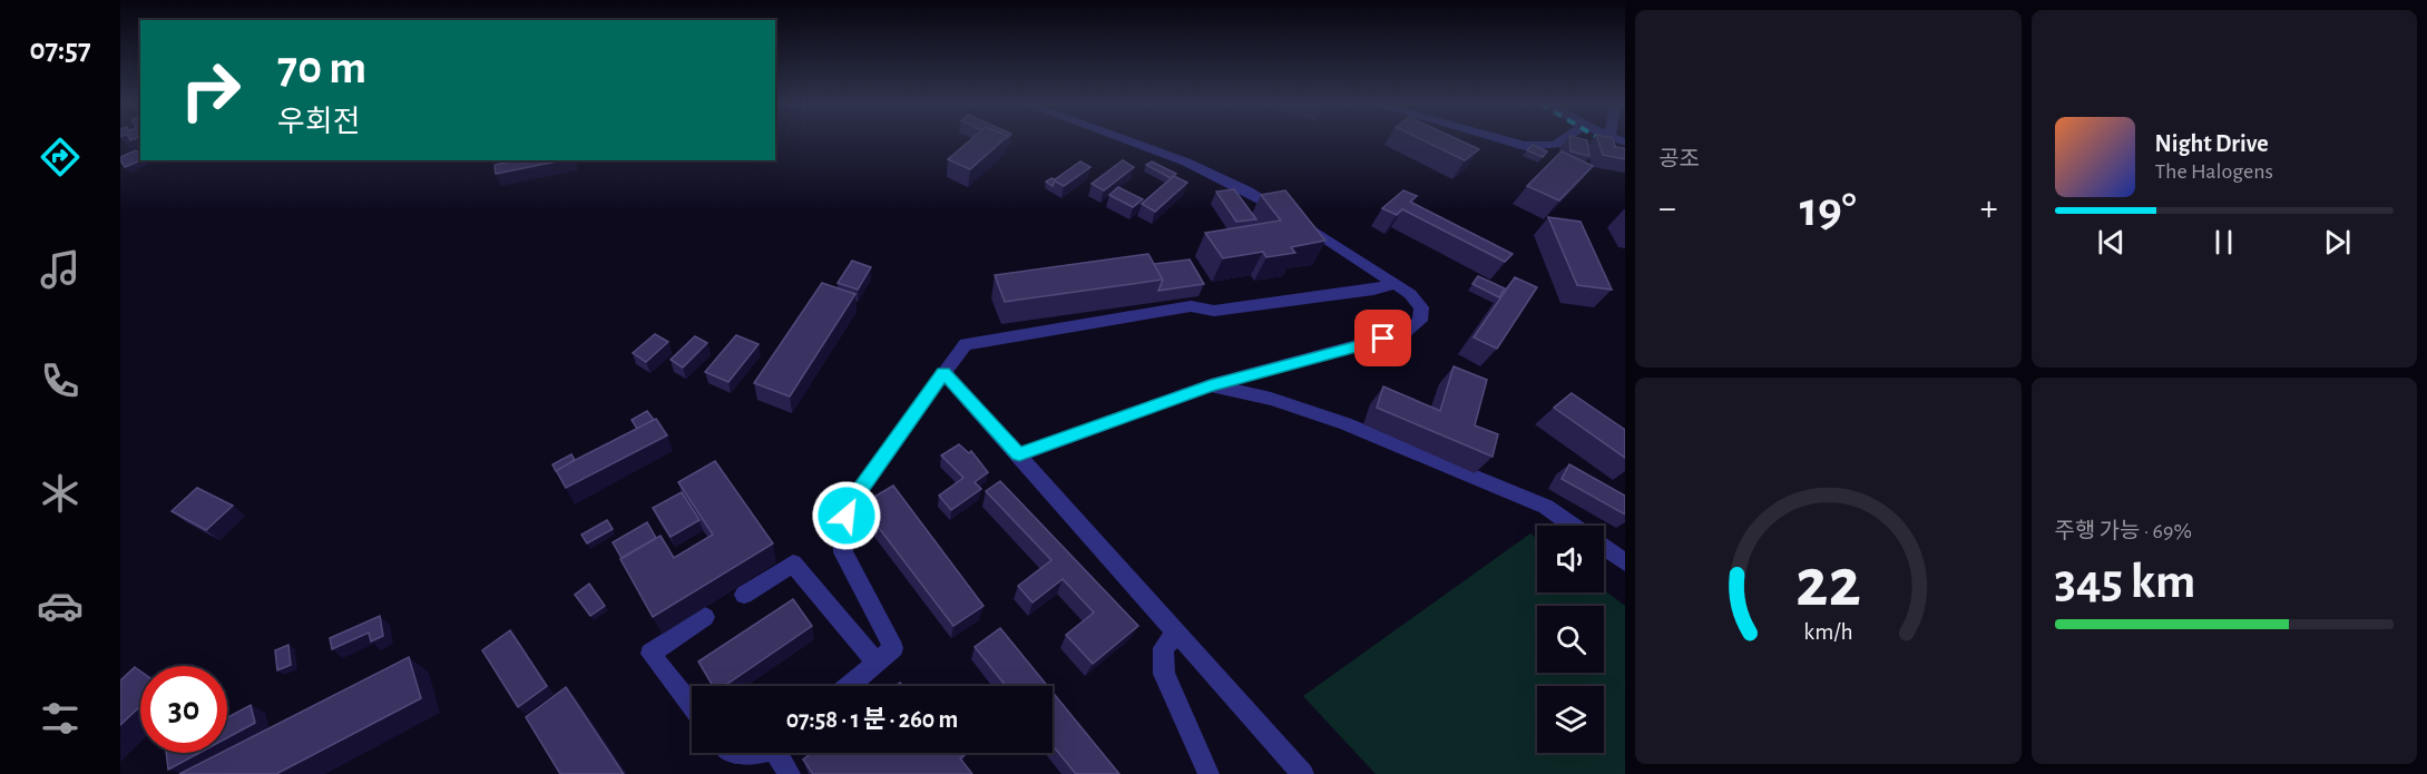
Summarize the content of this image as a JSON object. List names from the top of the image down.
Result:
{
  "page": {
    "tabs": "07:57",
    "tile": [
      "공조",
      ["주행 가능 · 69%", "345 km"]
    ],
    "turn": ["70 m", "우회전"],
    "song": ["Night Drive", "The Halogens"],
    "heat": ["−", "19°", "+"],
    "limit": "30",
    "trip": "07:58 · 1 분 · 260 m",
    "gauge": ["22", "km/h"]
  }
}
